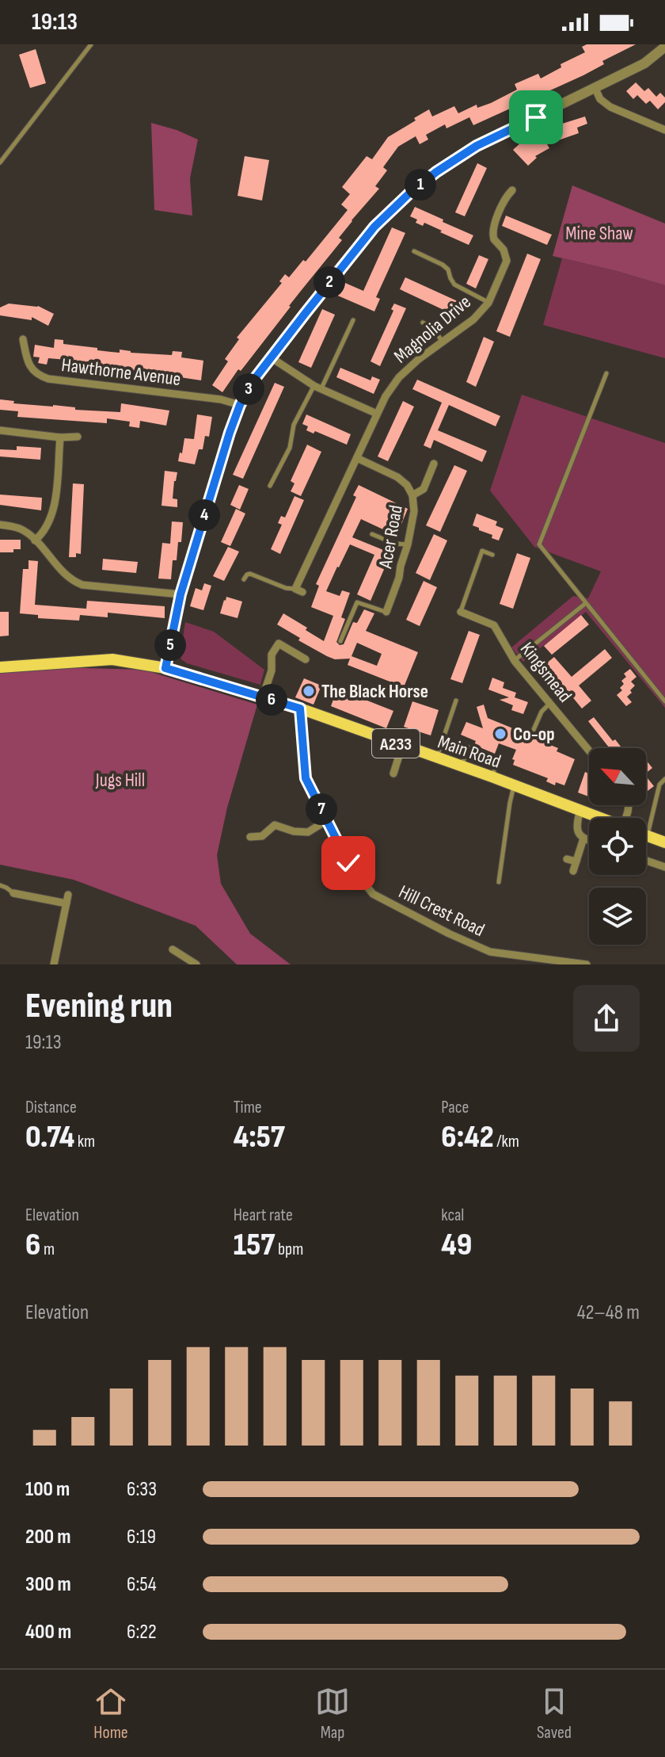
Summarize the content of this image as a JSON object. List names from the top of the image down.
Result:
{
  "streets": {
    "main road": ["A233", "Main Road"],
    "street": [
      "Magnolia Drive",
      "Hawthorne Avenue",
      "Acer Road",
      "Kingsmead",
      "Hill Crest Road"
    ]
  },
  "crossings": [
    ["Magnolia Drive", "Acer Road"],
    ["Main Road", "Hill Crest Road"]
  ],
  "parks": ["Mine Shaw", "Jugs Hill"],
  "places": ["The Black Horse", "Co-op"],
  "north": "top left",
  "page": {
    "status": "19:13",
    "pins": [
      "1",
      "2",
      "3",
      "4",
      "5",
      "6",
      "7"
    ],
    "heading": ["Evening run", "19:13"],
    "stats": [
      ["Distance", "0.74 km"],
      ["Time", "4:57"],
      ["Pace", "6:42 /km"],
      ["Elevation", "6 m"],
      ["Heart rate", "157 bpm"],
      ["kcal", "49"]
    ],
    "chart": ["Elevation", "42–48 m"],
    "list": [
      {
        "name": "100 m",
        "note": "6:33"
      },
      {
        "name": "200 m",
        "note": "6:19"
      },
      {
        "name": "300 m",
        "note": "6:54"
      },
      {
        "name": "400 m",
        "note": "6:22"
      }
    ],
    "tabs": ["Home", "Map", "Saved"]
  }
}
